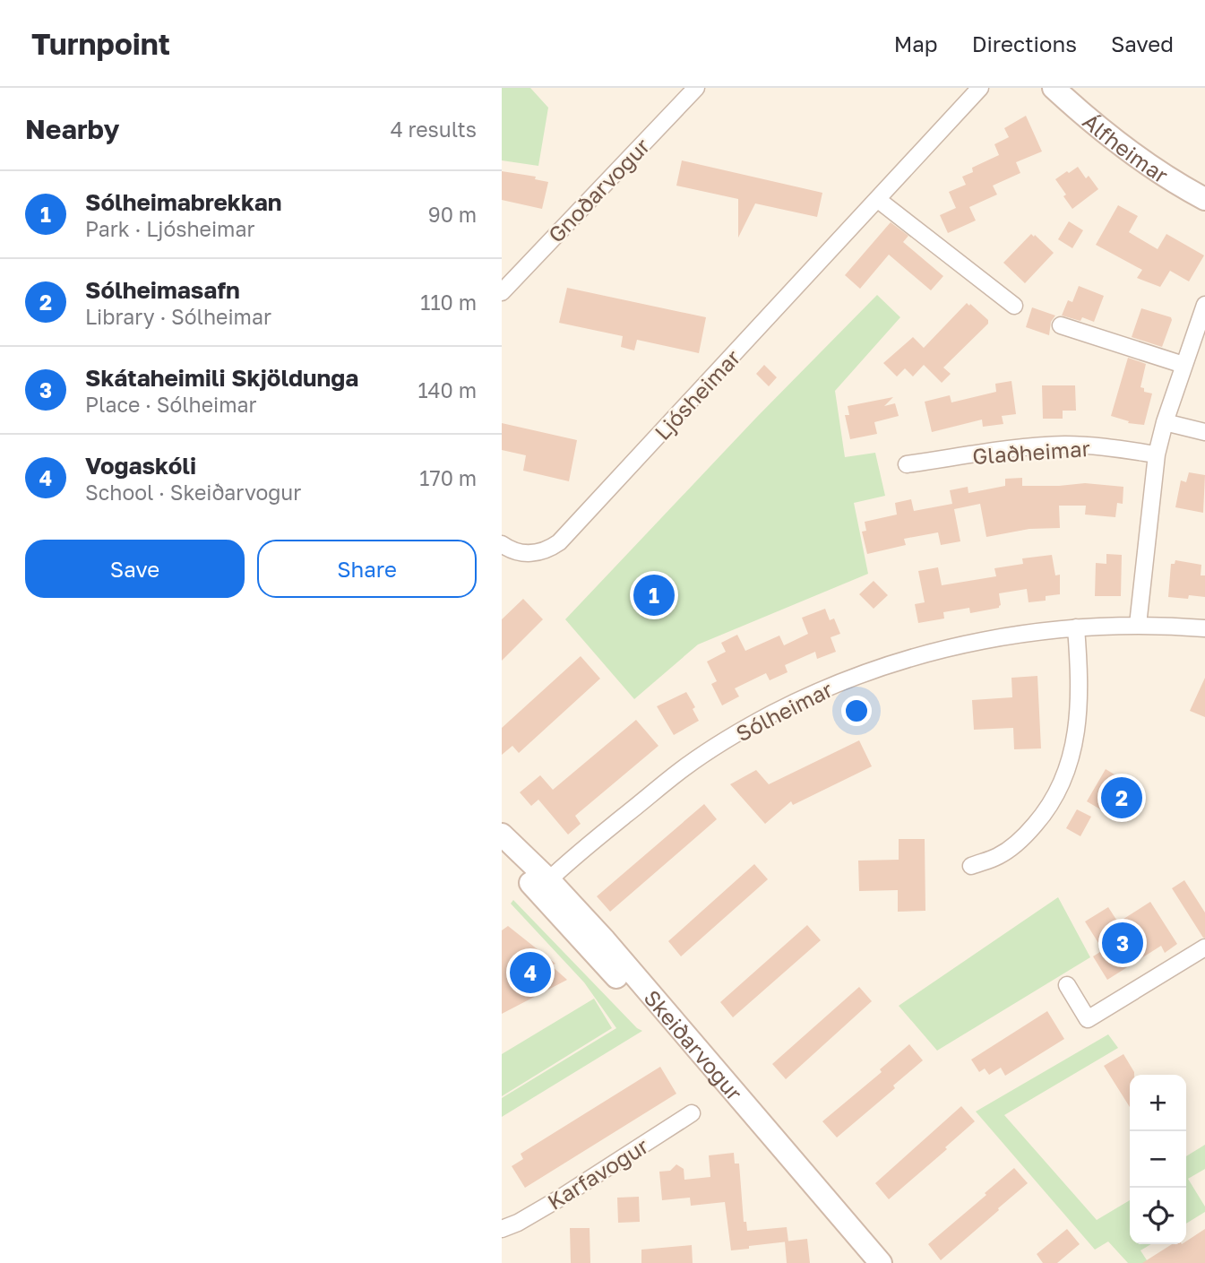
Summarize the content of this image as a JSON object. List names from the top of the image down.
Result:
{
  "streets": {
    "street": [
      "Álfheimar",
      "Gnoðarvogur",
      "Ljósheimar",
      "Glaðheimar",
      "Sólheimar",
      "Skeiðarvogur",
      "Karfavogur"
    ]
  },
  "crossings": [
    ["Sólheimar", "Skeiðarvogur"]
  ],
  "page": {
    "header": "Turnpoint",
    "nav": ["Map", "Directions", "Saved"],
    "heading": ["Nearby", "4 results"],
    "list": [
      {
        "mark": "1",
        "name": "Sólheimabrekkan",
        "note": "Park · Ljósheimar",
        "value": "90 m"
      },
      {
        "mark": "2",
        "name": "Sólheimasafn",
        "note": "Library · Sólheimar",
        "value": "110 m"
      },
      {
        "mark": "3",
        "name": "Skátaheimili Skjöldunga",
        "note": "Place · Sólheimar",
        "value": "140 m"
      },
      {
        "mark": "4",
        "name": "Vogaskóli",
        "note": "School · Skeiðarvogur",
        "value": "170 m"
      }
    ],
    "buttons": ["Save", "Share"],
    "pins": [
      "1",
      "2",
      "3",
      "4"
    ],
    "map_buttons": ["+", "−"]
  }
}
